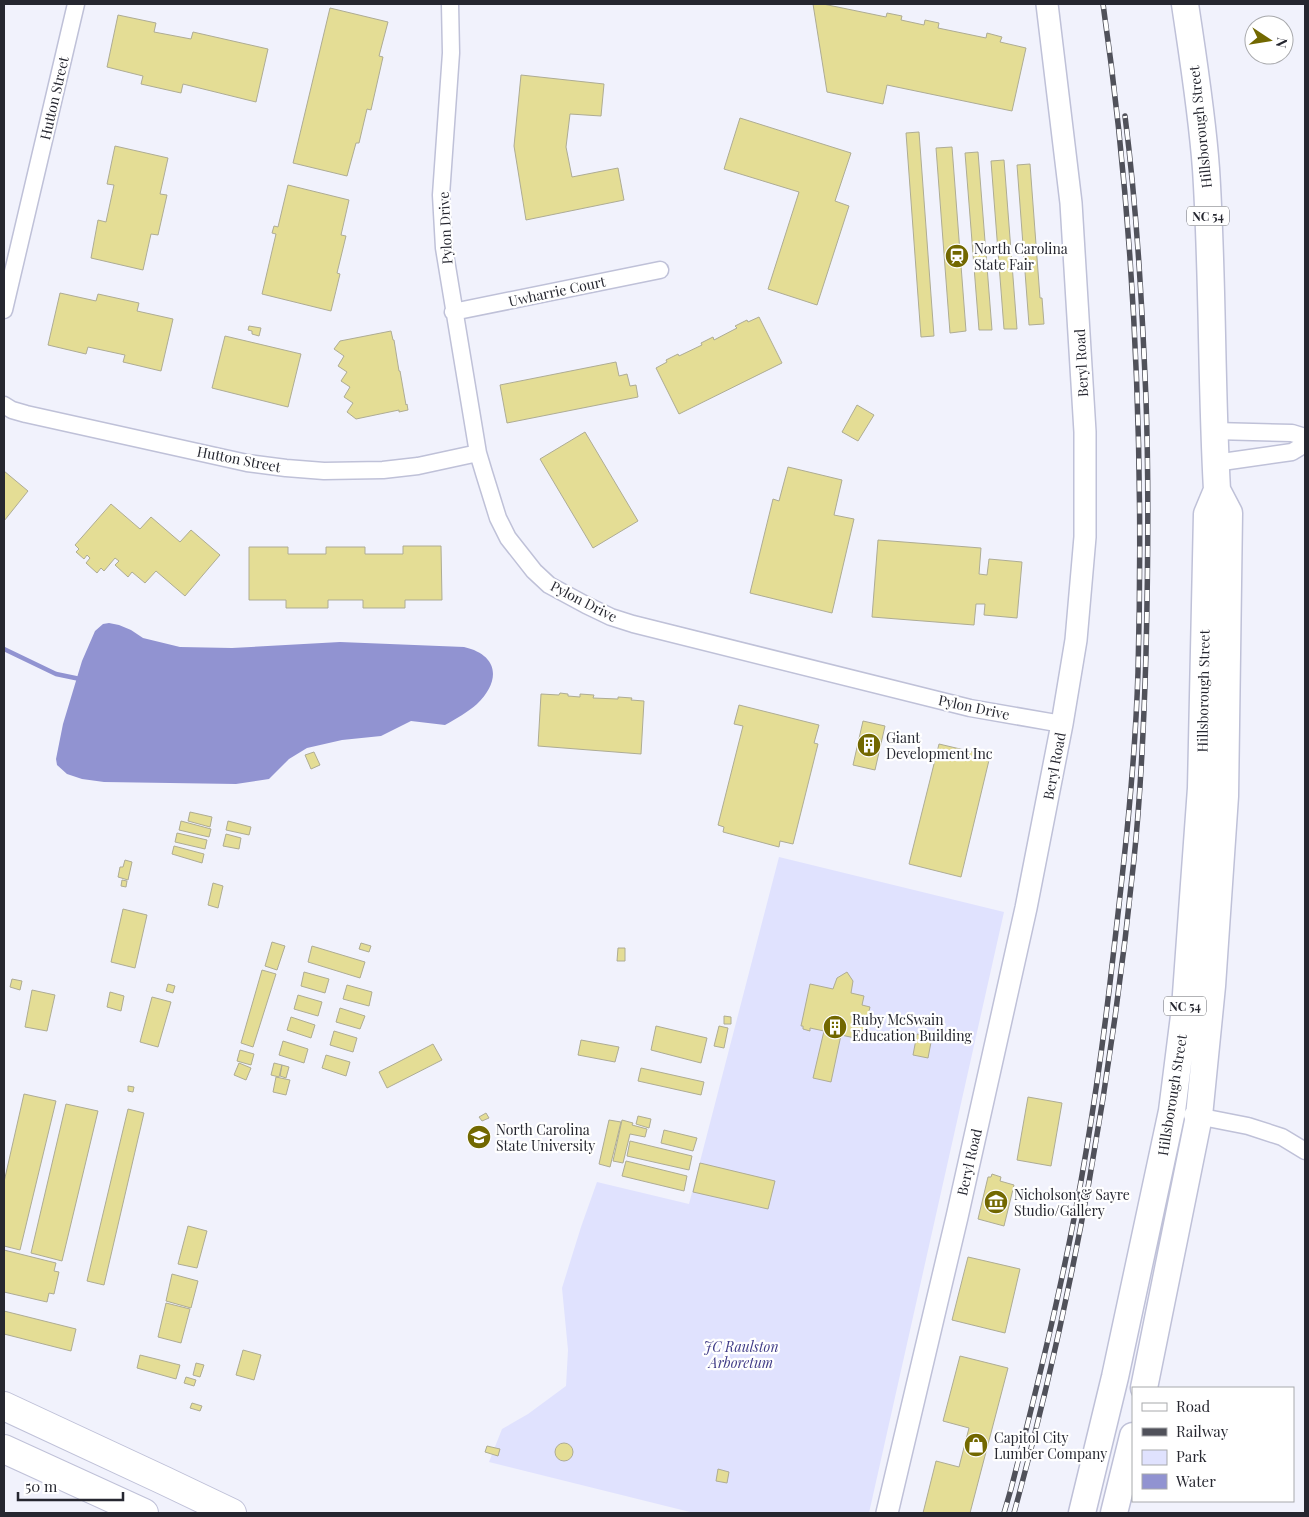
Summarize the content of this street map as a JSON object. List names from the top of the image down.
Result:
{
  "streets": {
    "main road": ["Hillsborough Street", "NC 54"],
    "street": [
      "Hutton Street",
      "Pylon Drive",
      "Uwharrie Court",
      "Beryl Road"
    ]
  },
  "crossings": [
    ["Hutton Street", "Pylon Drive"],
    ["Pylon Drive", "Uwharrie Court"],
    ["Pylon Drive", "Beryl Road"]
  ],
  "parks": ["JC Raulston Arboretum"],
  "places": {
    "station": ["North Carolina State Fair"],
    "building": ["Giant Development Inc", "Ruby McSwain Education Building"],
    "school or university": ["North Carolina State University"],
    "museum": ["Nicholson & Sayre Studio/Gallery"],
    "shop": ["Capitol City Lumber Company"]
  },
  "legend": [
    "Road",
    "Railway",
    "Park",
    "Water"
  ],
  "scale_bar": "50 m",
  "north": "right"
}
